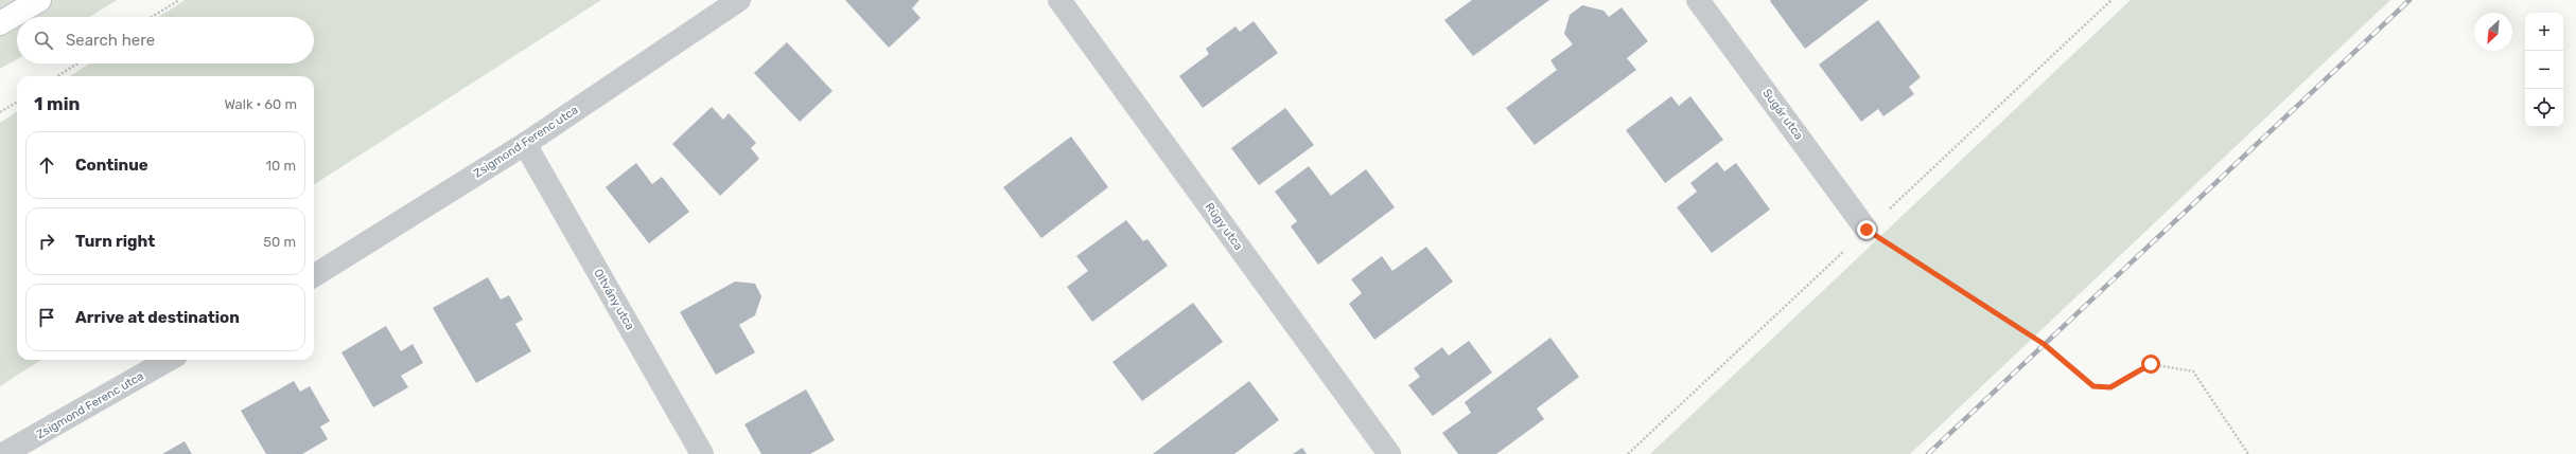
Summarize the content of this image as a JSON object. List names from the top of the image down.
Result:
{
  "streets": {
    "street": [
      "Sugár utca",
      "Zsigmond Ferenc utca",
      "Rügy utca",
      "Oltvány utca"
    ]
  },
  "crossings": [
    ["Zsigmond Ferenc utca", "Oltvány utca"]
  ],
  "north": "bottom left",
  "page": {
    "map_buttons": ["+", "−"],
    "search": "Search here",
    "heading": ["1 min", "Walk · 60 m"],
    "list": [
      ["Continue", "10 m"],
      ["Turn right", "50 m"],
      "Arrive at destination"
    ]
  }
}
